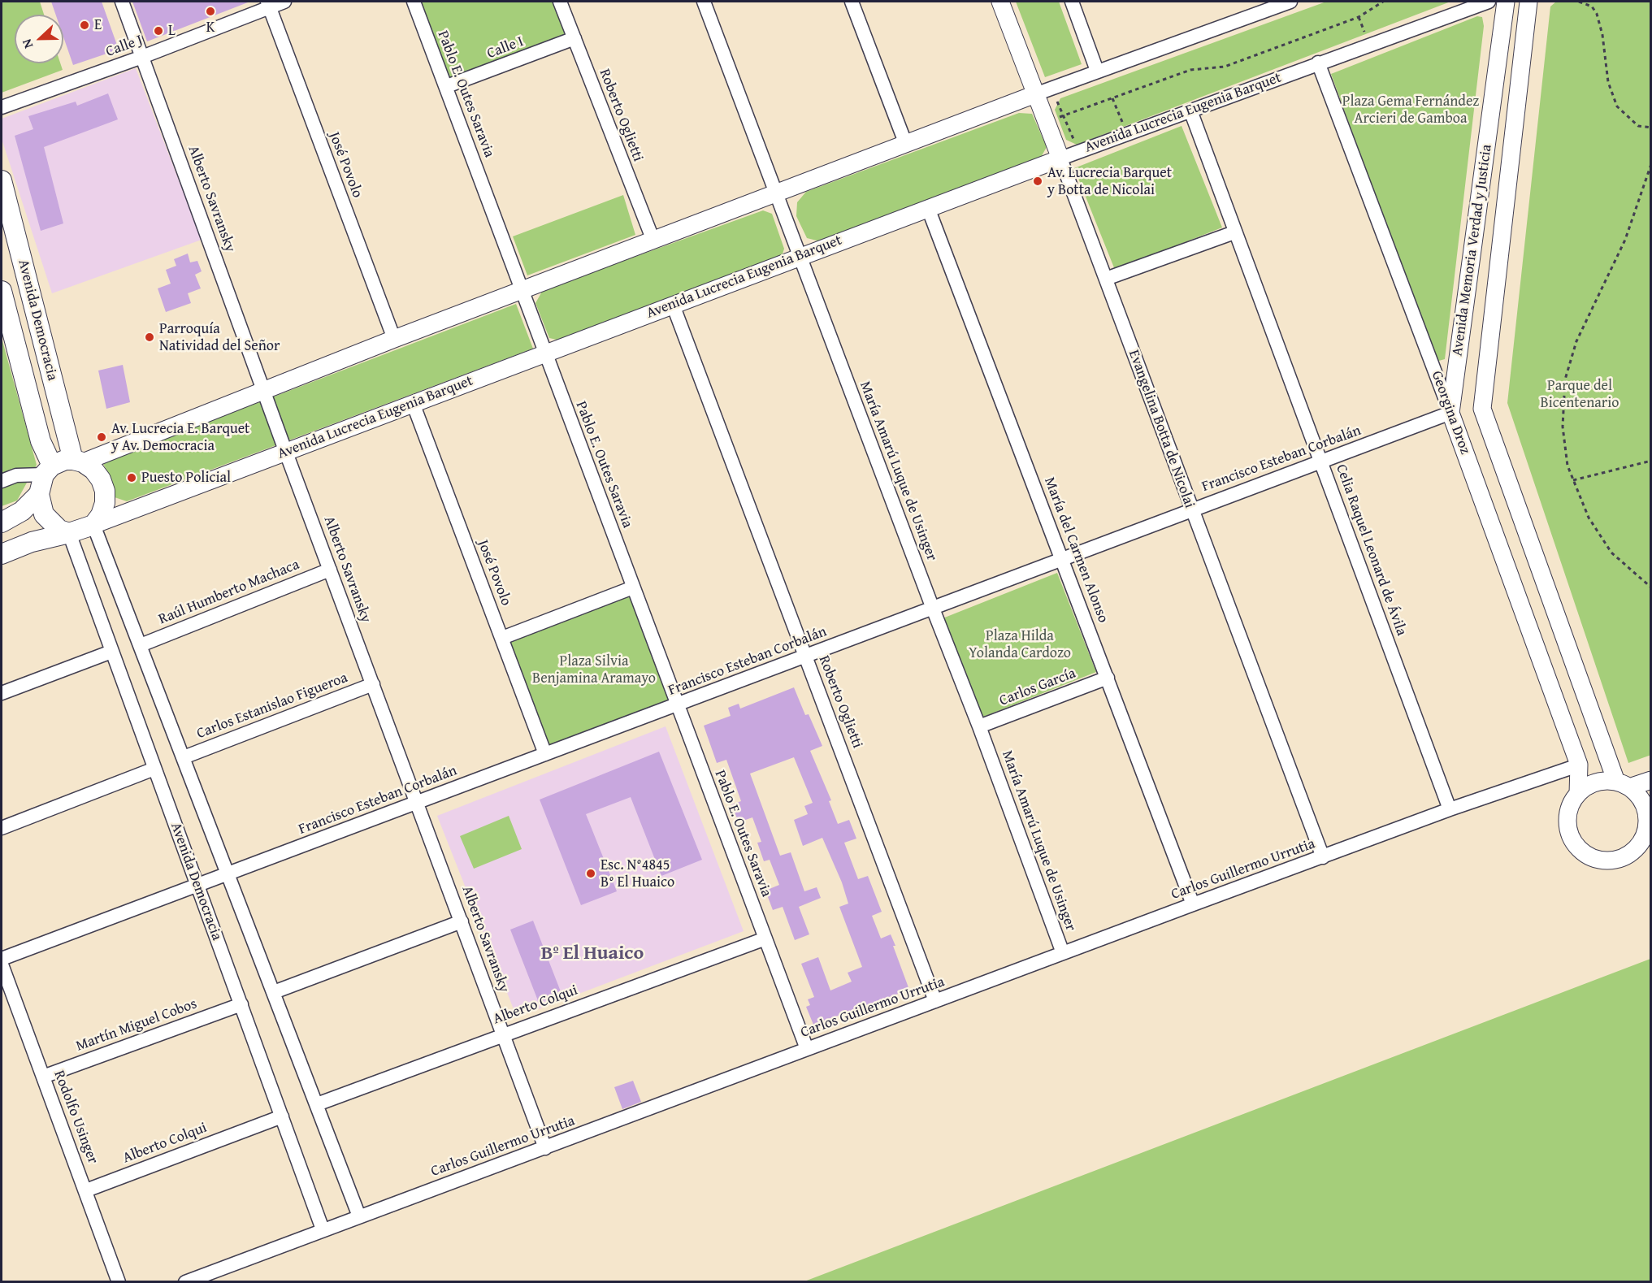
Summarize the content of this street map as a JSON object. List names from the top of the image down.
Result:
{
  "streets": {
    "main road": ["Avenida Lucrecia Eugenia Barquet", "Avenida Democracia"],
    "street": [
      "Calle J",
      "Calle I",
      "Pablo E. Outes Saravia",
      "Roberto Oglietti",
      "José Povolo",
      "Alberto Savransky",
      "Avenida Memoria Verdad y Justicia",
      "Georgina Droz",
      "Evangelina Botta de Nicolai",
      "Francisco Esteban Corbalán",
      "María Amarú Luque de Usinger",
      "María del Carmen Alonso",
      "Celia Raquel Leonard de Ávila",
      "Raúl Humberto Machaca",
      "Carlos García",
      "Carlos Estanislao Figueroa",
      "Carlos Guillermo Urrutia",
      "Alberto Colqui",
      "Martín Miguel Cobos",
      "Rodolfo Usinger"
    ]
  },
  "crossings": [
    ["Calle J", "José Povolo"],
    ["Calle J", "Alberto Savransky"],
    ["Calle I", "Pablo E. Outes Saravia"],
    ["Calle I", "Roberto Oglietti"],
    ["Pablo E. Outes Saravia", "Avenida Lucrecia Eugenia Barquet"],
    ["Pablo E. Outes Saravia", "Francisco Esteban Corbalán"],
    ["Pablo E. Outes Saravia", "Carlos Guillermo Urrutia"],
    ["Pablo E. Outes Saravia", "Alberto Colqui"],
    ["Avenida Lucrecia Eugenia Barquet", "Roberto Oglietti"],
    ["Avenida Lucrecia Eugenia Barquet", "José Povolo"],
    ["Avenida Lucrecia Eugenia Barquet", "Alberto Savransky"],
    ["Avenida Lucrecia Eugenia Barquet", "Avenida Democracia"],
    ["Avenida Lucrecia Eugenia Barquet", "Georgina Droz"],
    ["Avenida Lucrecia Eugenia Barquet", "Evangelina Botta de Nicolai"],
    ["Avenida Lucrecia Eugenia Barquet", "María Amarú Luque de Usinger"],
    ["Avenida Lucrecia Eugenia Barquet", "María del Carmen Alonso"],
    ["Avenida Lucrecia Eugenia Barquet", "Celia Raquel Leonard de Ávila"],
    ["Roberto Oglietti", "Francisco Esteban Corbalán"],
    ["Roberto Oglietti", "Carlos Guillermo Urrutia"],
    ["José Povolo", "Francisco Esteban Corbalán"],
    ["Alberto Savransky", "Francisco Esteban Corbalán"],
    ["Alberto Savransky", "Raúl Humberto Machaca"],
    ["Alberto Savransky", "Carlos Estanislao Figueroa"],
    ["Alberto Savransky", "Carlos Guillermo Urrutia"],
    ["Alberto Savransky", "Alberto Colqui"],
    ["Avenida Memoria Verdad y Justicia", "Georgina Droz"],
    ["Avenida Memoria Verdad y Justicia", "Francisco Esteban Corbalán"],
    ["Avenida Democracia", "Francisco Esteban Corbalán"],
    ["Avenida Democracia", "Carlos Guillermo Urrutia"],
    ["Avenida Democracia", "Alberto Colqui"],
    ["Avenida Democracia", "Martín Miguel Cobos"],
    ["Georgina Droz", "Francisco Esteban Corbalán"],
    ["Georgina Droz", "Carlos Guillermo Urrutia"],
    ["Evangelina Botta de Nicolai", "Francisco Esteban Corbalán"],
    ["Evangelina Botta de Nicolai", "Carlos Guillermo Urrutia"],
    ["Francisco Esteban Corbalán", "María Amarú Luque de Usinger"],
    ["Francisco Esteban Corbalán", "María del Carmen Alonso"],
    ["Francisco Esteban Corbalán", "Celia Raquel Leonard de Ávila"],
    ["María Amarú Luque de Usinger", "Carlos García"],
    ["María Amarú Luque de Usinger", "Carlos Guillermo Urrutia"],
    ["María del Carmen Alonso", "Carlos García"],
    ["María del Carmen Alonso", "Carlos Guillermo Urrutia"],
    ["Celia Raquel Leonard de Ávila", "Carlos Guillermo Urrutia"],
    ["Alberto Colqui", "Rodolfo Usinger"],
    ["Martín Miguel Cobos", "Rodolfo Usinger"]
  ],
  "districts": ["Bº El Huaico"],
  "parks": [
    "Plaza Gema Fernández Arcieri de Gamboa",
    "Parque del Bicentenario",
    "Plaza Hilda Yolanda Cardozo",
    "Plaza Silvia Benjamina Aramayo"
  ],
  "places": [
    "K",
    "E",
    "L",
    "Av. Lucrecia Barquet y Botta de Nicolai",
    "Parroquía Natividad del Señor",
    "Av. Lucrecia E. Barquet y Av. Democracia",
    "Puesto Policial",
    "Esc. N°4845 B° El Huaico"
  ],
  "north": "left"
}
